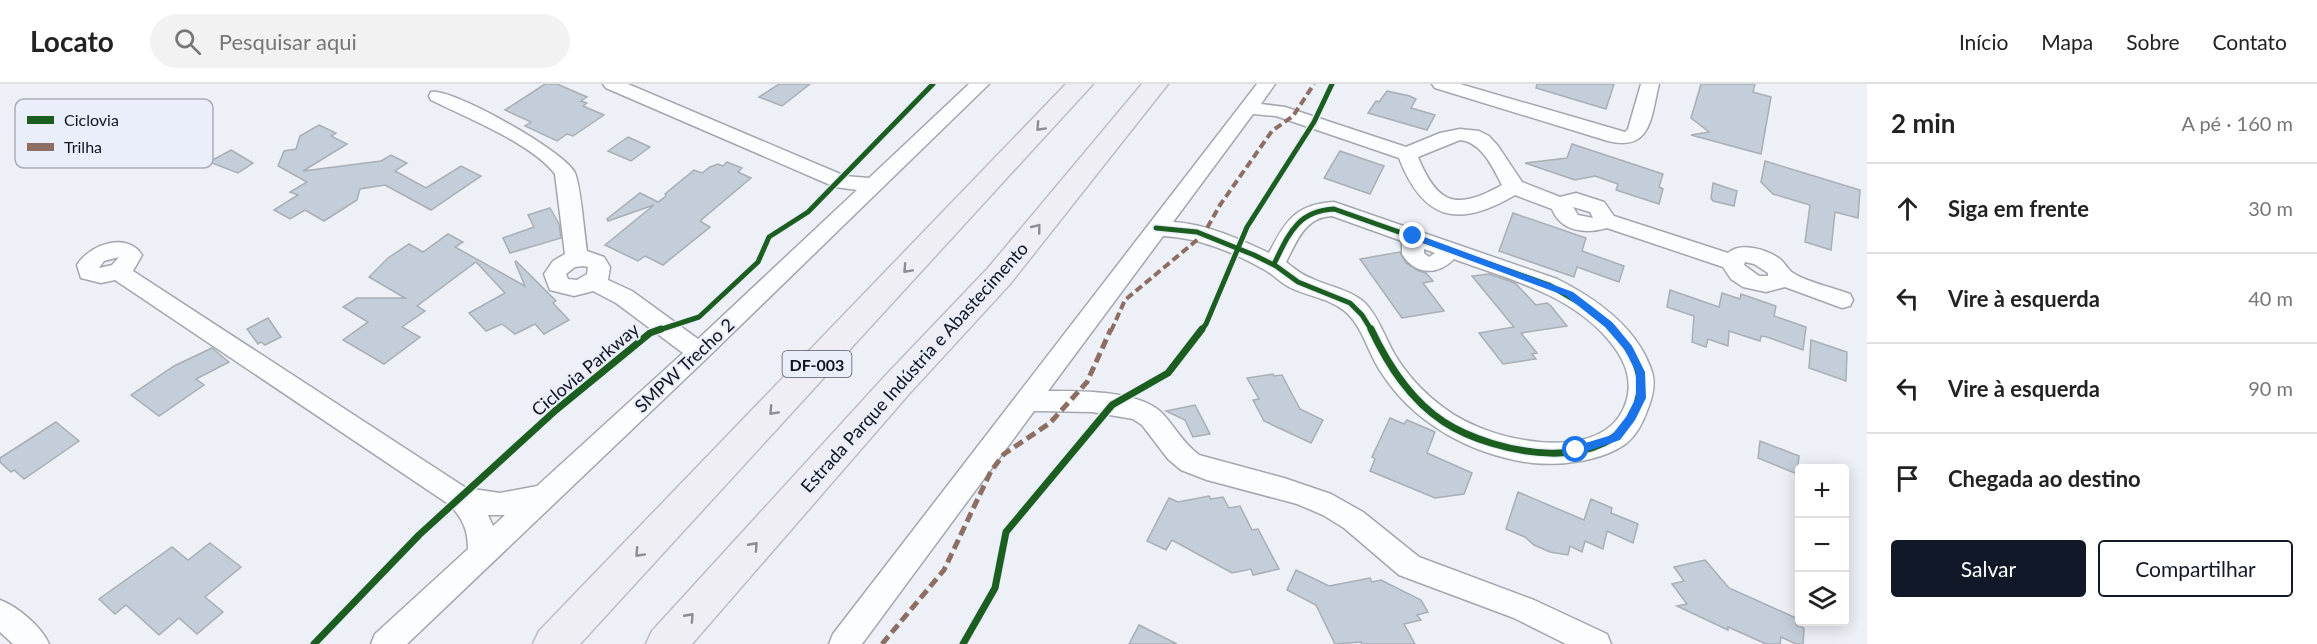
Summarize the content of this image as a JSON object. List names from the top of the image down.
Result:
{
  "streets": {
    "highway": ["DF-003", "Estrada Parque Indústria e Abastecimento"],
    "street": ["SMPW Trecho 2"],
    "cycle path": ["Ciclovia Parkway"]
  },
  "legend": ["Ciclovia", "Trilha"],
  "page": {
    "header": "Locato",
    "search": "Pesquisar aqui",
    "nav": [
      "Início",
      "Mapa",
      "Sobre",
      "Contato"
    ],
    "heading": ["2 min", "A pé · 160 m"],
    "list": [
      ["Siga em frente", "30 m"],
      ["Vire à esquerda", "40 m"],
      ["Vire à esquerda", "90 m"],
      "Chegada ao destino"
    ],
    "map_buttons": ["+", "−"],
    "buttons": ["Salvar", "Compartilhar"]
  }
}
